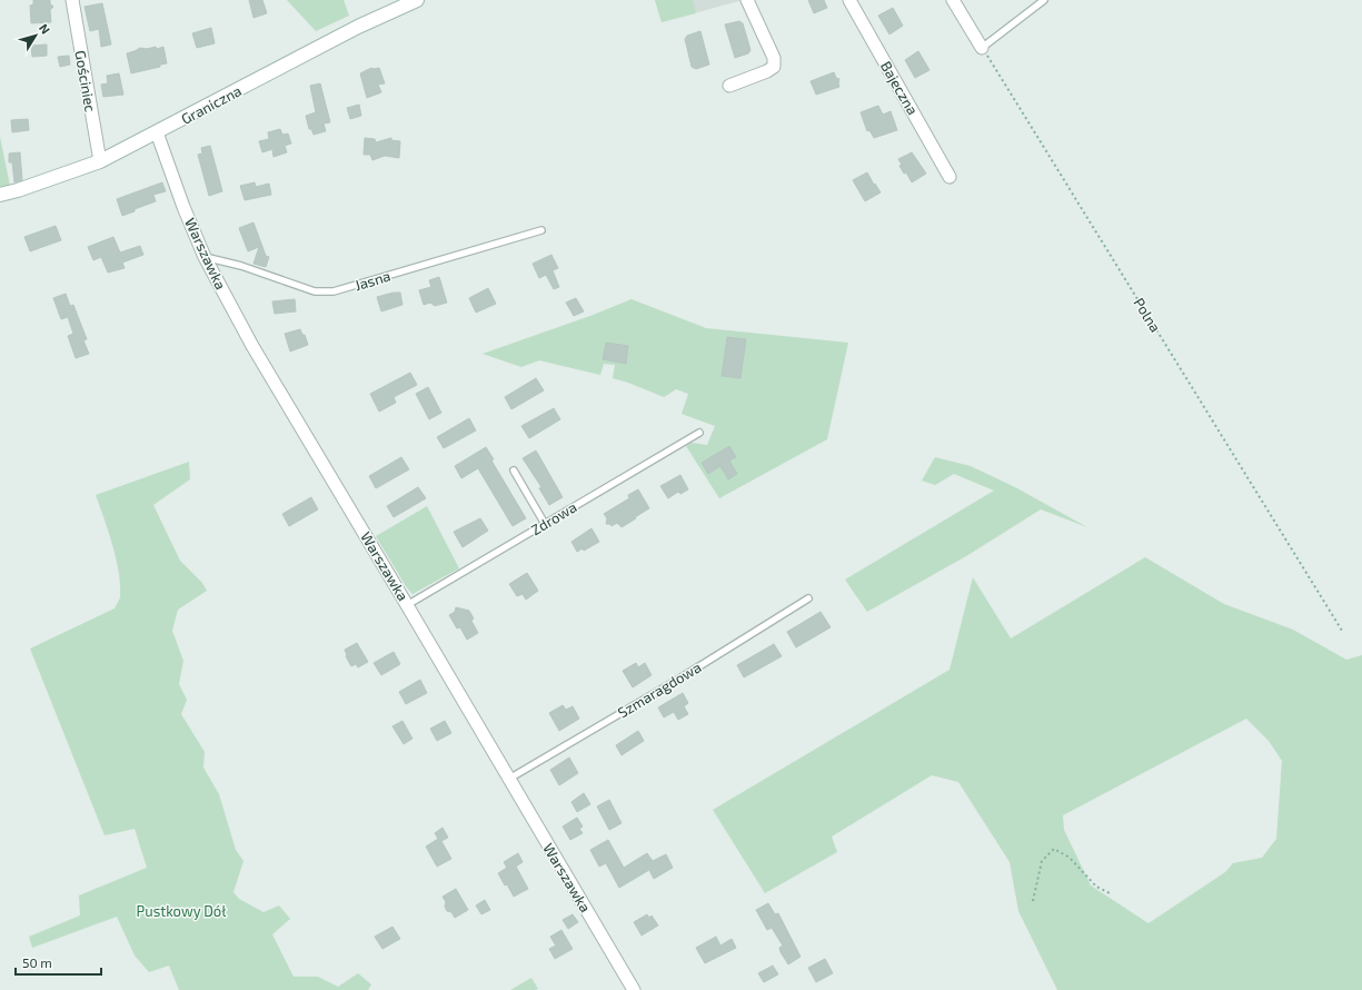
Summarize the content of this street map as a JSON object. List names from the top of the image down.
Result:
{
  "streets": {
    "street": [
      "Gościniec",
      "Bajeczna",
      "Graniczna",
      "Warszawka"
    ],
    "lane": ["Jasna", "Zdrowa", "Szmaragdowa"],
    "path": ["Polna"]
  },
  "crossings": [
    ["Gościniec", "Graniczna"],
    ["Graniczna", "Warszawka"],
    ["Warszawka", "Jasna"],
    ["Warszawka", "Zdrowa"],
    ["Warszawka", "Szmaragdowa"]
  ],
  "parks": ["Pustkowy Dół"],
  "scale_bar": "50 m",
  "north": "top right"
}
